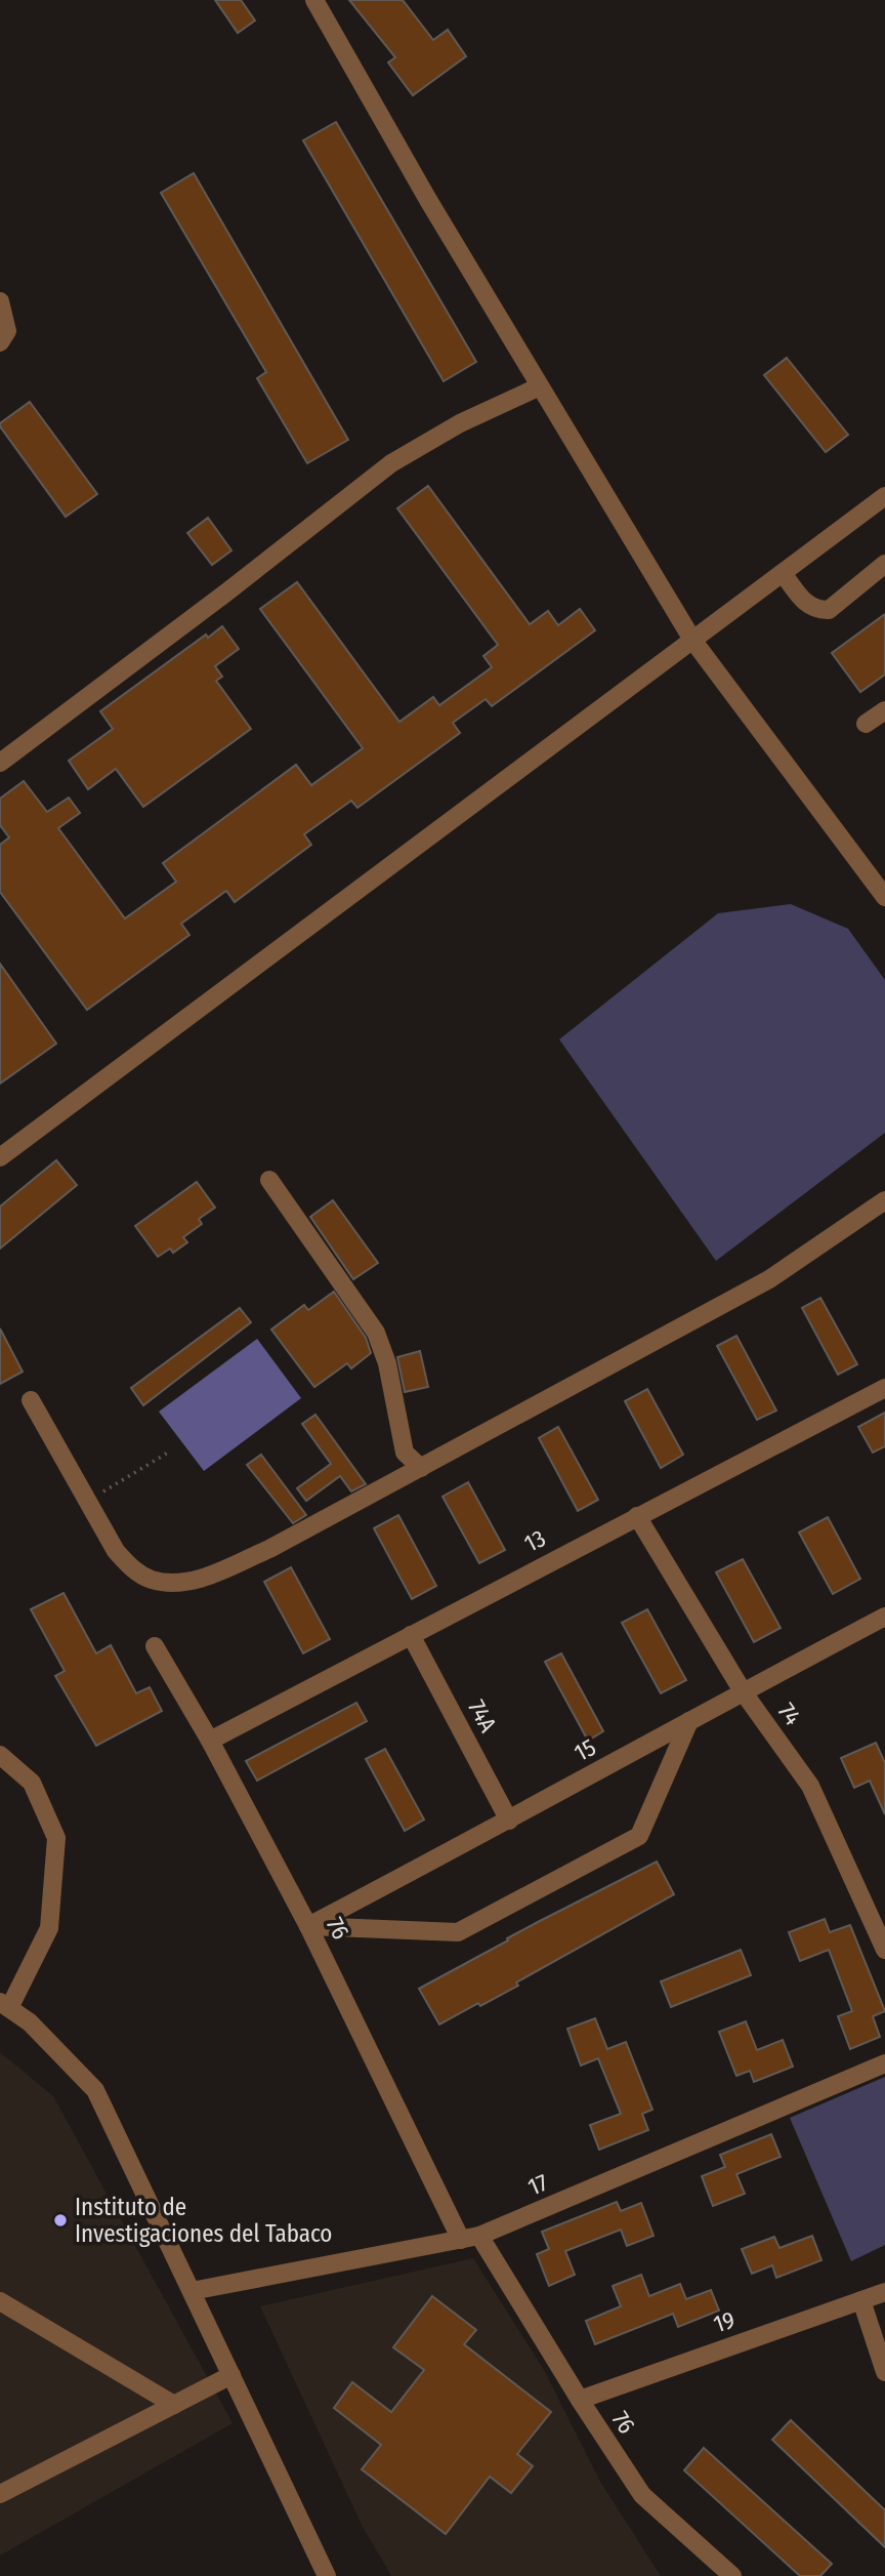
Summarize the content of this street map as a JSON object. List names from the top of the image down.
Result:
{
  "streets": {
    "street": [
      "13",
      "74",
      "74A",
      "15",
      "76",
      "17",
      "19"
    ]
  },
  "crossings": [
    ["13", "74"],
    ["13", "74A"],
    ["13", "76"],
    ["74", "15"],
    ["74A", "15"],
    ["15", "76"],
    ["76", "17"],
    ["76", "19"]
  ],
  "places": ["Instituto de Investigaciones del Tabaco"]
}
